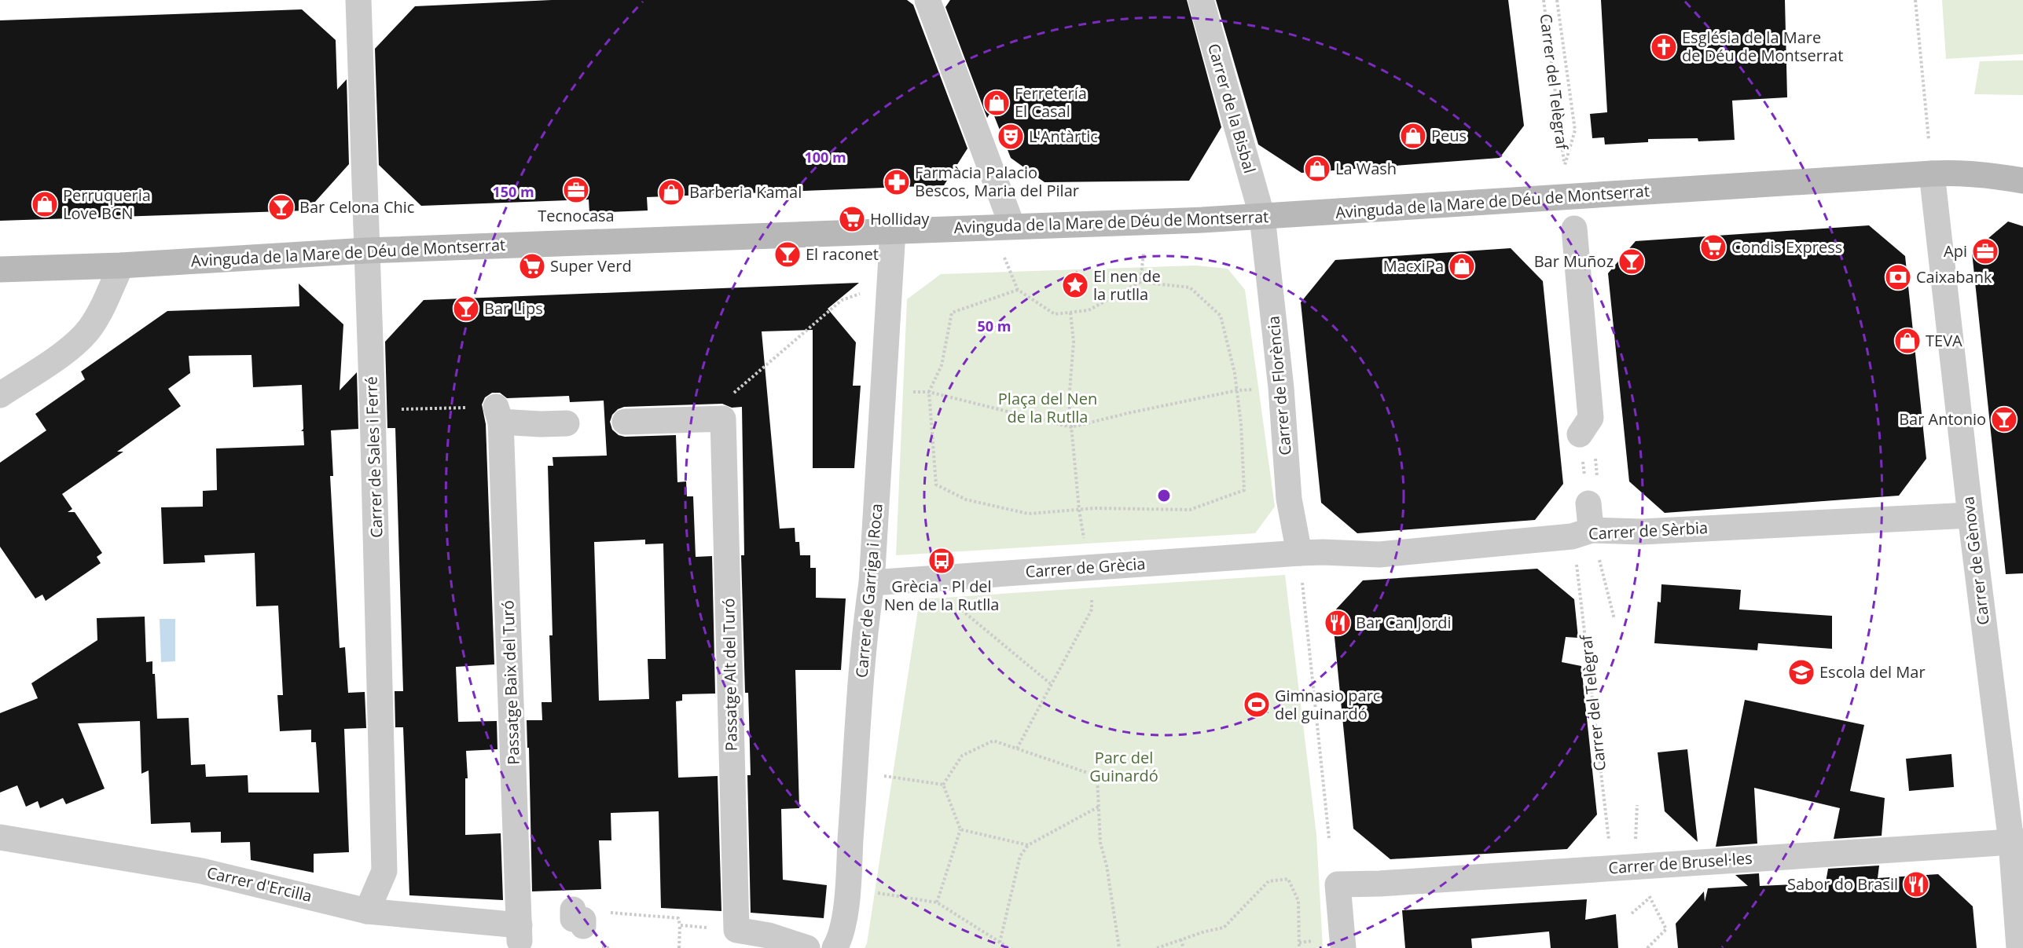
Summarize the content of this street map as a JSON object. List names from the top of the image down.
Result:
{
  "streets": {
    "street": [
      "Carrer de la Bisbal",
      "Avinguda de la Mare de Déu de Montserrat",
      "Carrer de Florència",
      "Carrer de Sales i Ferré",
      "Carrer de Sèrbia",
      "Carrer de Gènova",
      "Carrer de Grècia",
      "Carrer de Garriga i Roca",
      "Passatge Alt del Turó",
      "Passatge Baix del Turó",
      "Carrer de Brusel·les",
      "Carrer d'Ercilla"
    ],
    "path": ["Carrer del Telègraf"]
  },
  "crossings": [
    ["Carrer de la Bisbal", "Avinguda de la Mare de Déu de Montserrat"],
    ["Carrer de la Bisbal", "Carrer de Florència"],
    ["Avinguda de la Mare de Déu de Montserrat", "Carrer de Florència"],
    ["Avinguda de la Mare de Déu de Montserrat", "Carrer de Sales i Ferré"],
    ["Avinguda de la Mare de Déu de Montserrat", "Carrer de Gènova"],
    ["Avinguda de la Mare de Déu de Montserrat", "Carrer de Garriga i Roca"],
    ["Carrer de Florència", "Carrer de Sèrbia"],
    ["Carrer de Florència", "Carrer de Grècia"],
    ["Carrer de Sales i Ferré", "Carrer d'Ercilla"],
    ["Carrer de Sèrbia", "Carrer de Gènova"],
    ["Carrer de Sèrbia", "Carrer de Grècia"],
    ["Carrer de Gènova", "Carrer de Brusel·les"],
    ["Carrer de Grècia", "Carrer de Garriga i Roca"],
    ["Passatge Baix del Turó", "Carrer d'Ercilla"]
  ],
  "parks": ["Plaça del Nen de la Rutlla", "Parc del Guinardó"],
  "places": {
    "church": ["Església de la Mare de Déu de Montserrat"],
    "shop": [
      "Ferretería El Casal",
      "Peus",
      "La Wash",
      "Barberia Kamal",
      "Perruqueria Love BCN",
      "MacxiPa",
      "TEVA"
    ],
    "theatre": ["L'Antàrtic"],
    "pharmacy": ["Farmàcia Palacio Bescos, Maria del Pilar"],
    "office": ["Tecnocasa", "Api"],
    "bar": [
      "Bar Celona Chic",
      "El raconet",
      "Bar Muñoz",
      "Bar Lips",
      "Bar Antonio"
    ],
    "supermarket": ["Holliday", "Condis Express", "Super Verd"],
    "bank": ["Caixabank"],
    "place": ["El nen de la rutlla"],
    "bus stop": ["Grècia - Pl del Nen de la Rutlla"],
    "restaurant": ["Bar Can Jordi", "Sabor do Brasil"],
    "school or university": ["Escola del Mar"],
    "sports": ["Gimnasio parc del guinardó"]
  },
  "rings": ["100 m", "150 m", "50 m"]
}
